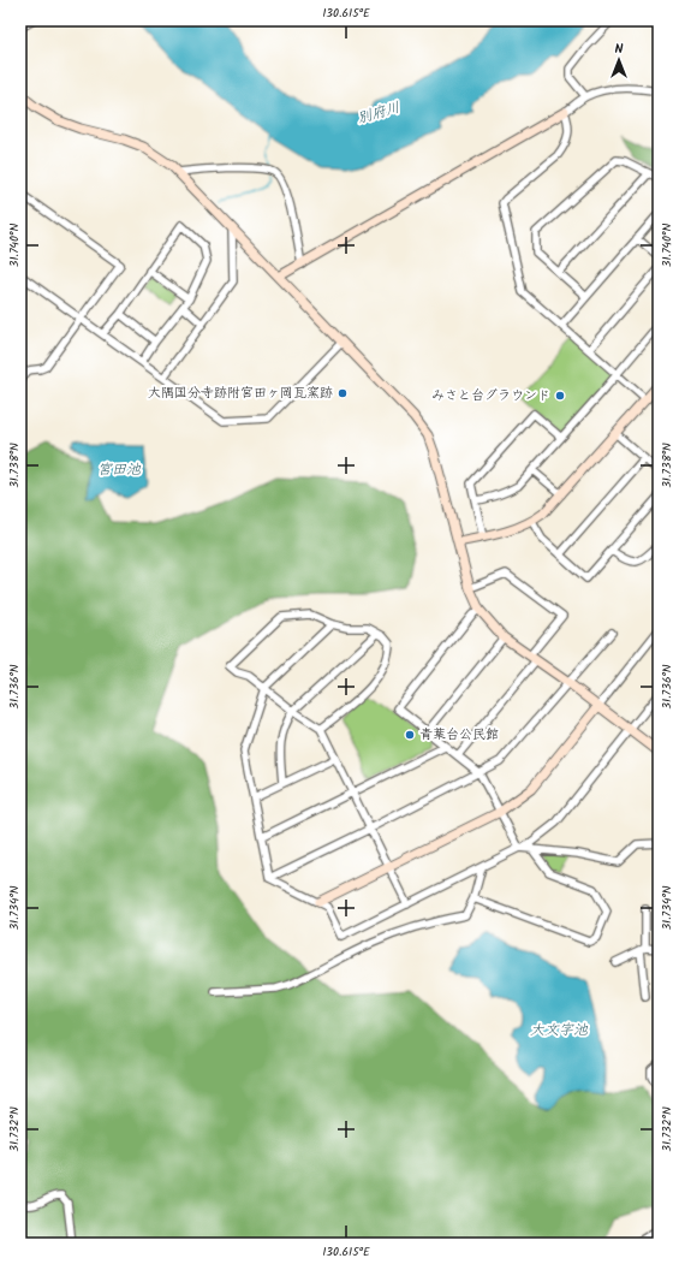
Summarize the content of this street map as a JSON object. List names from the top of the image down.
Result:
{
  "water": ["別府川", "宮田池", "大文字池"],
  "places": ["大隅国分寺跡附宮田ヶ岡瓦窯跡", "みさと台グラウンド", "青葉台公民館"],
  "north": "top",
  "coordinates": [
    "130.615°E",
    "31.740°N",
    "31.738°N",
    "31.736°N",
    "31.734°N",
    "31.732°N"
  ]
}
